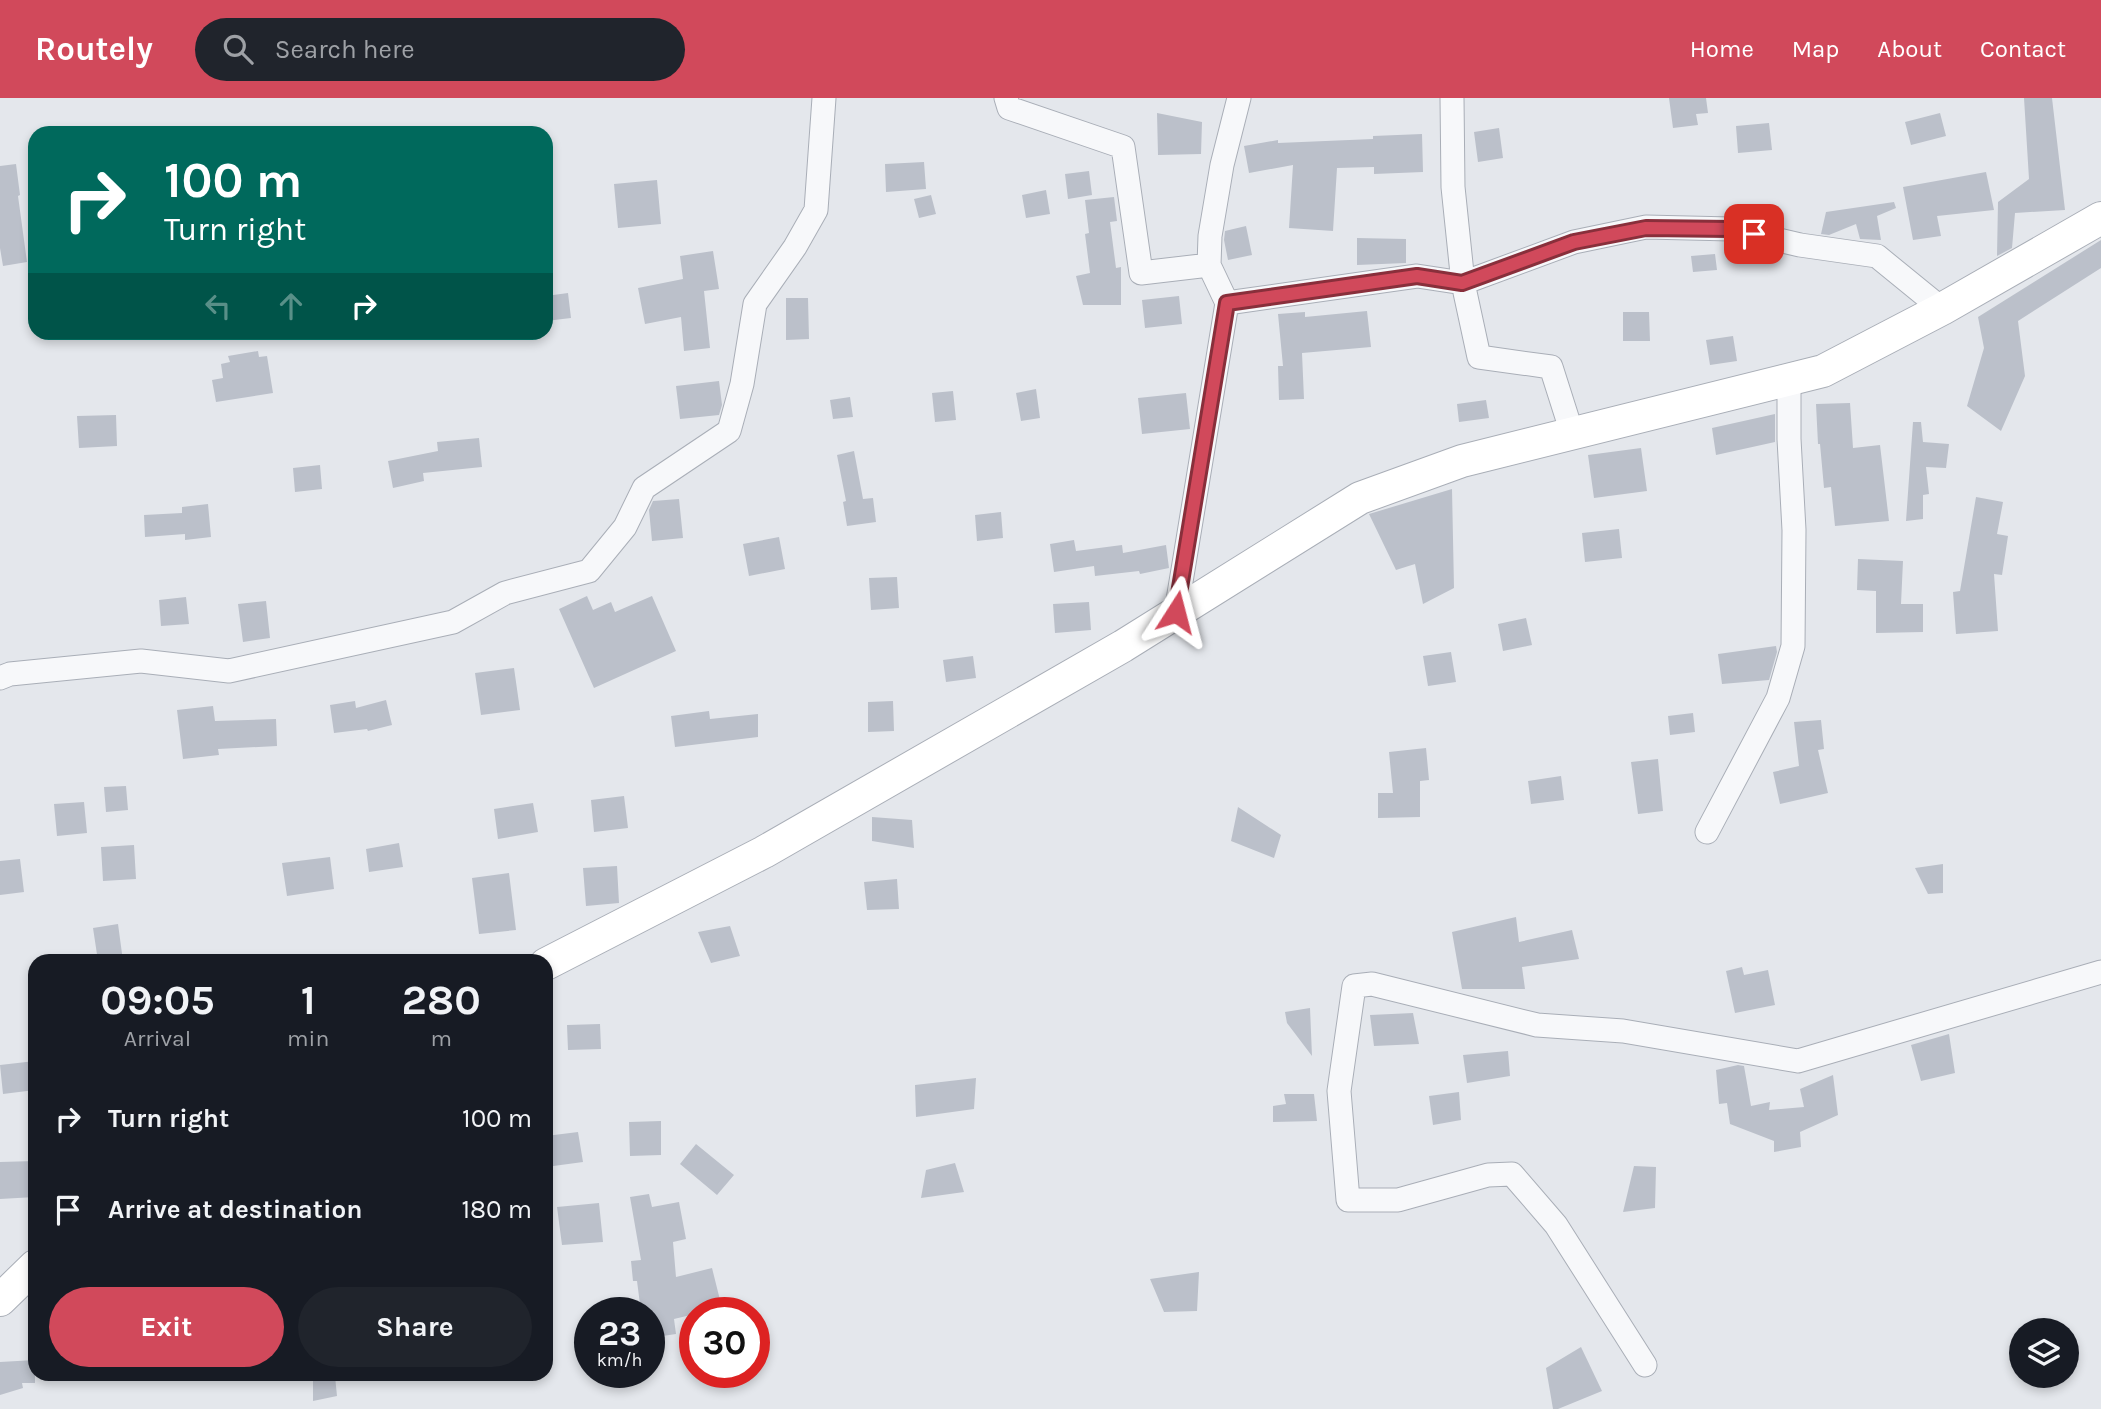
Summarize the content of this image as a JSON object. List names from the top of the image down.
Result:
{
  "page": {
    "header": "Routely",
    "search": "Search here",
    "nav": [
      "Home",
      "Map",
      "About",
      "Contact"
    ],
    "turn": ["100 m", "Turn right"],
    "eta": [
      "09:05",
      "Arrival",
      "1",
      "min",
      "280",
      "m"
    ],
    "list": [
      {
        "name": "Turn right",
        "value": "100 m"
      },
      {
        "name": "Arrive at destination",
        "value": "180 m"
      }
    ],
    "buttons": ["Exit", "Share"],
    "speed": "23 km/h",
    "limit": "30"
  }
}
